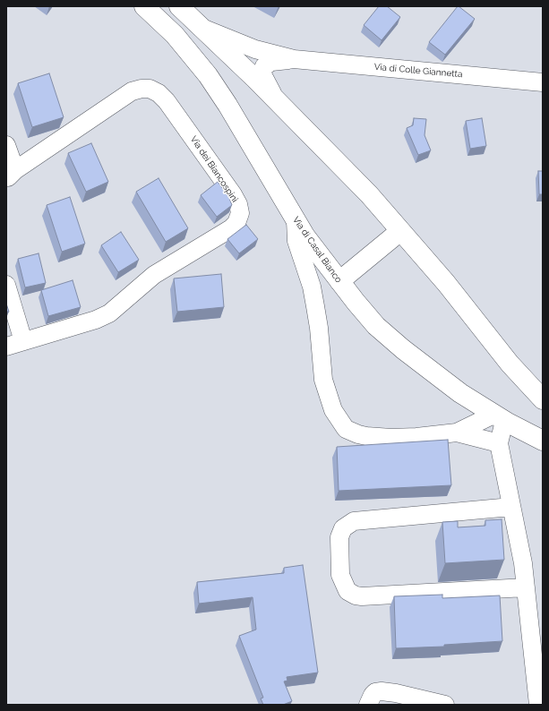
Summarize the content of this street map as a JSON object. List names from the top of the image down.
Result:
{
  "streets": {
    "main road": ["Via di Casal Bianco"],
    "street": ["Via di Colle Giannetta", "Via dei Biancospini"]
  }
}
